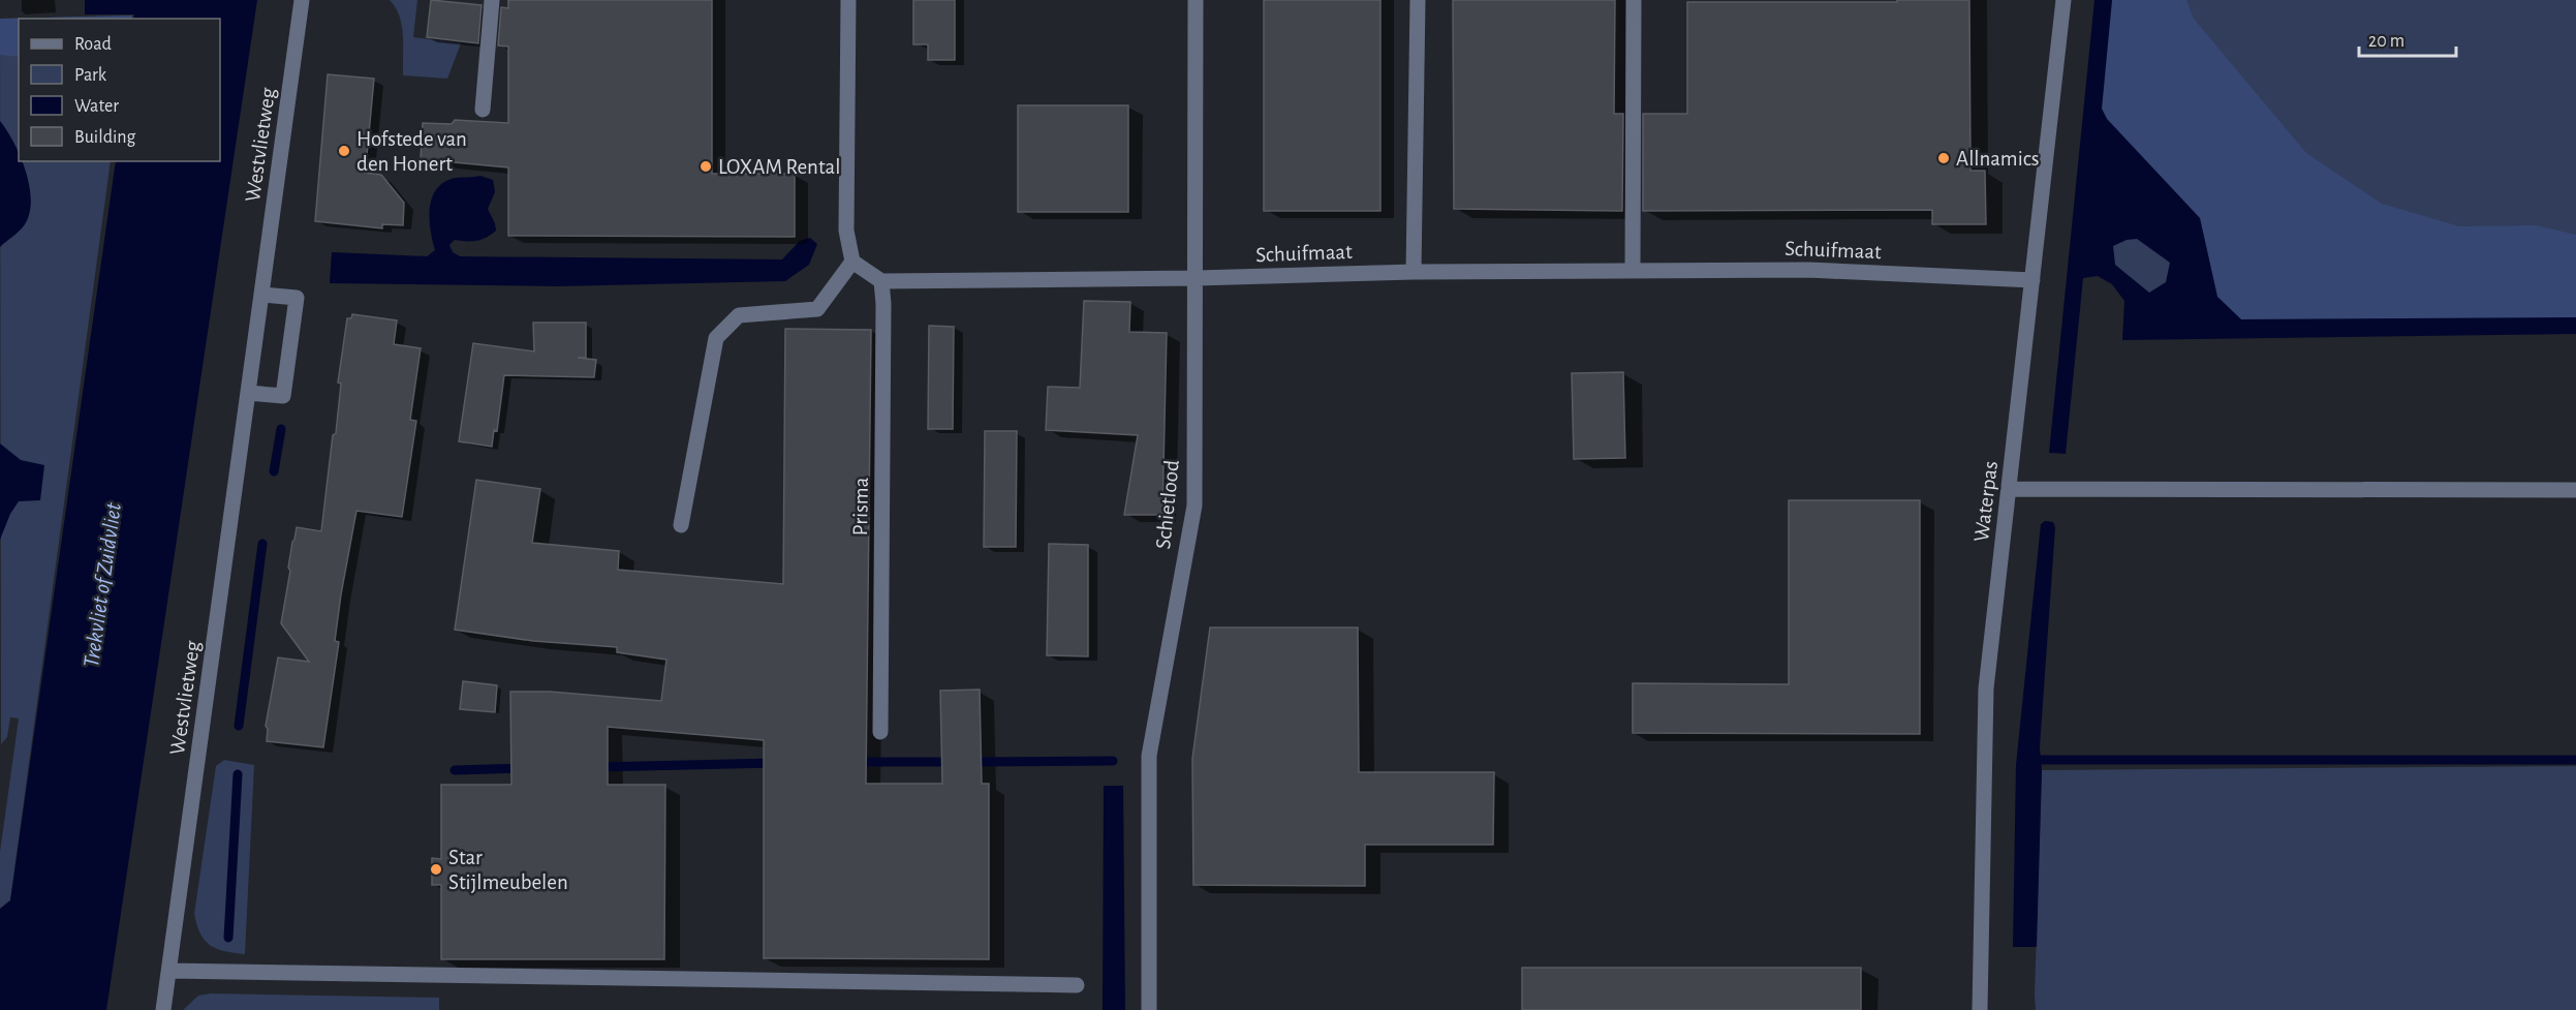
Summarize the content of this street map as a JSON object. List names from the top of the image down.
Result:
{
  "streets": {
    "street": [
      "Westvlietweg",
      "Schuifmaat",
      "Waterpas",
      "Schietlood",
      "Prisma"
    ]
  },
  "crossings": [
    ["Schuifmaat", "Waterpas"],
    ["Schuifmaat", "Schietlood"]
  ],
  "water": ["Trekvliet of Zuidvliet"],
  "places": [
    "Hofstede van den Honert",
    "Allnamics",
    "LOXAM Rental",
    "Star Stijlmeubelen"
  ],
  "legend": [
    "Road",
    "Park",
    "Water",
    "Building"
  ],
  "scale_bar": "20 m"
}
